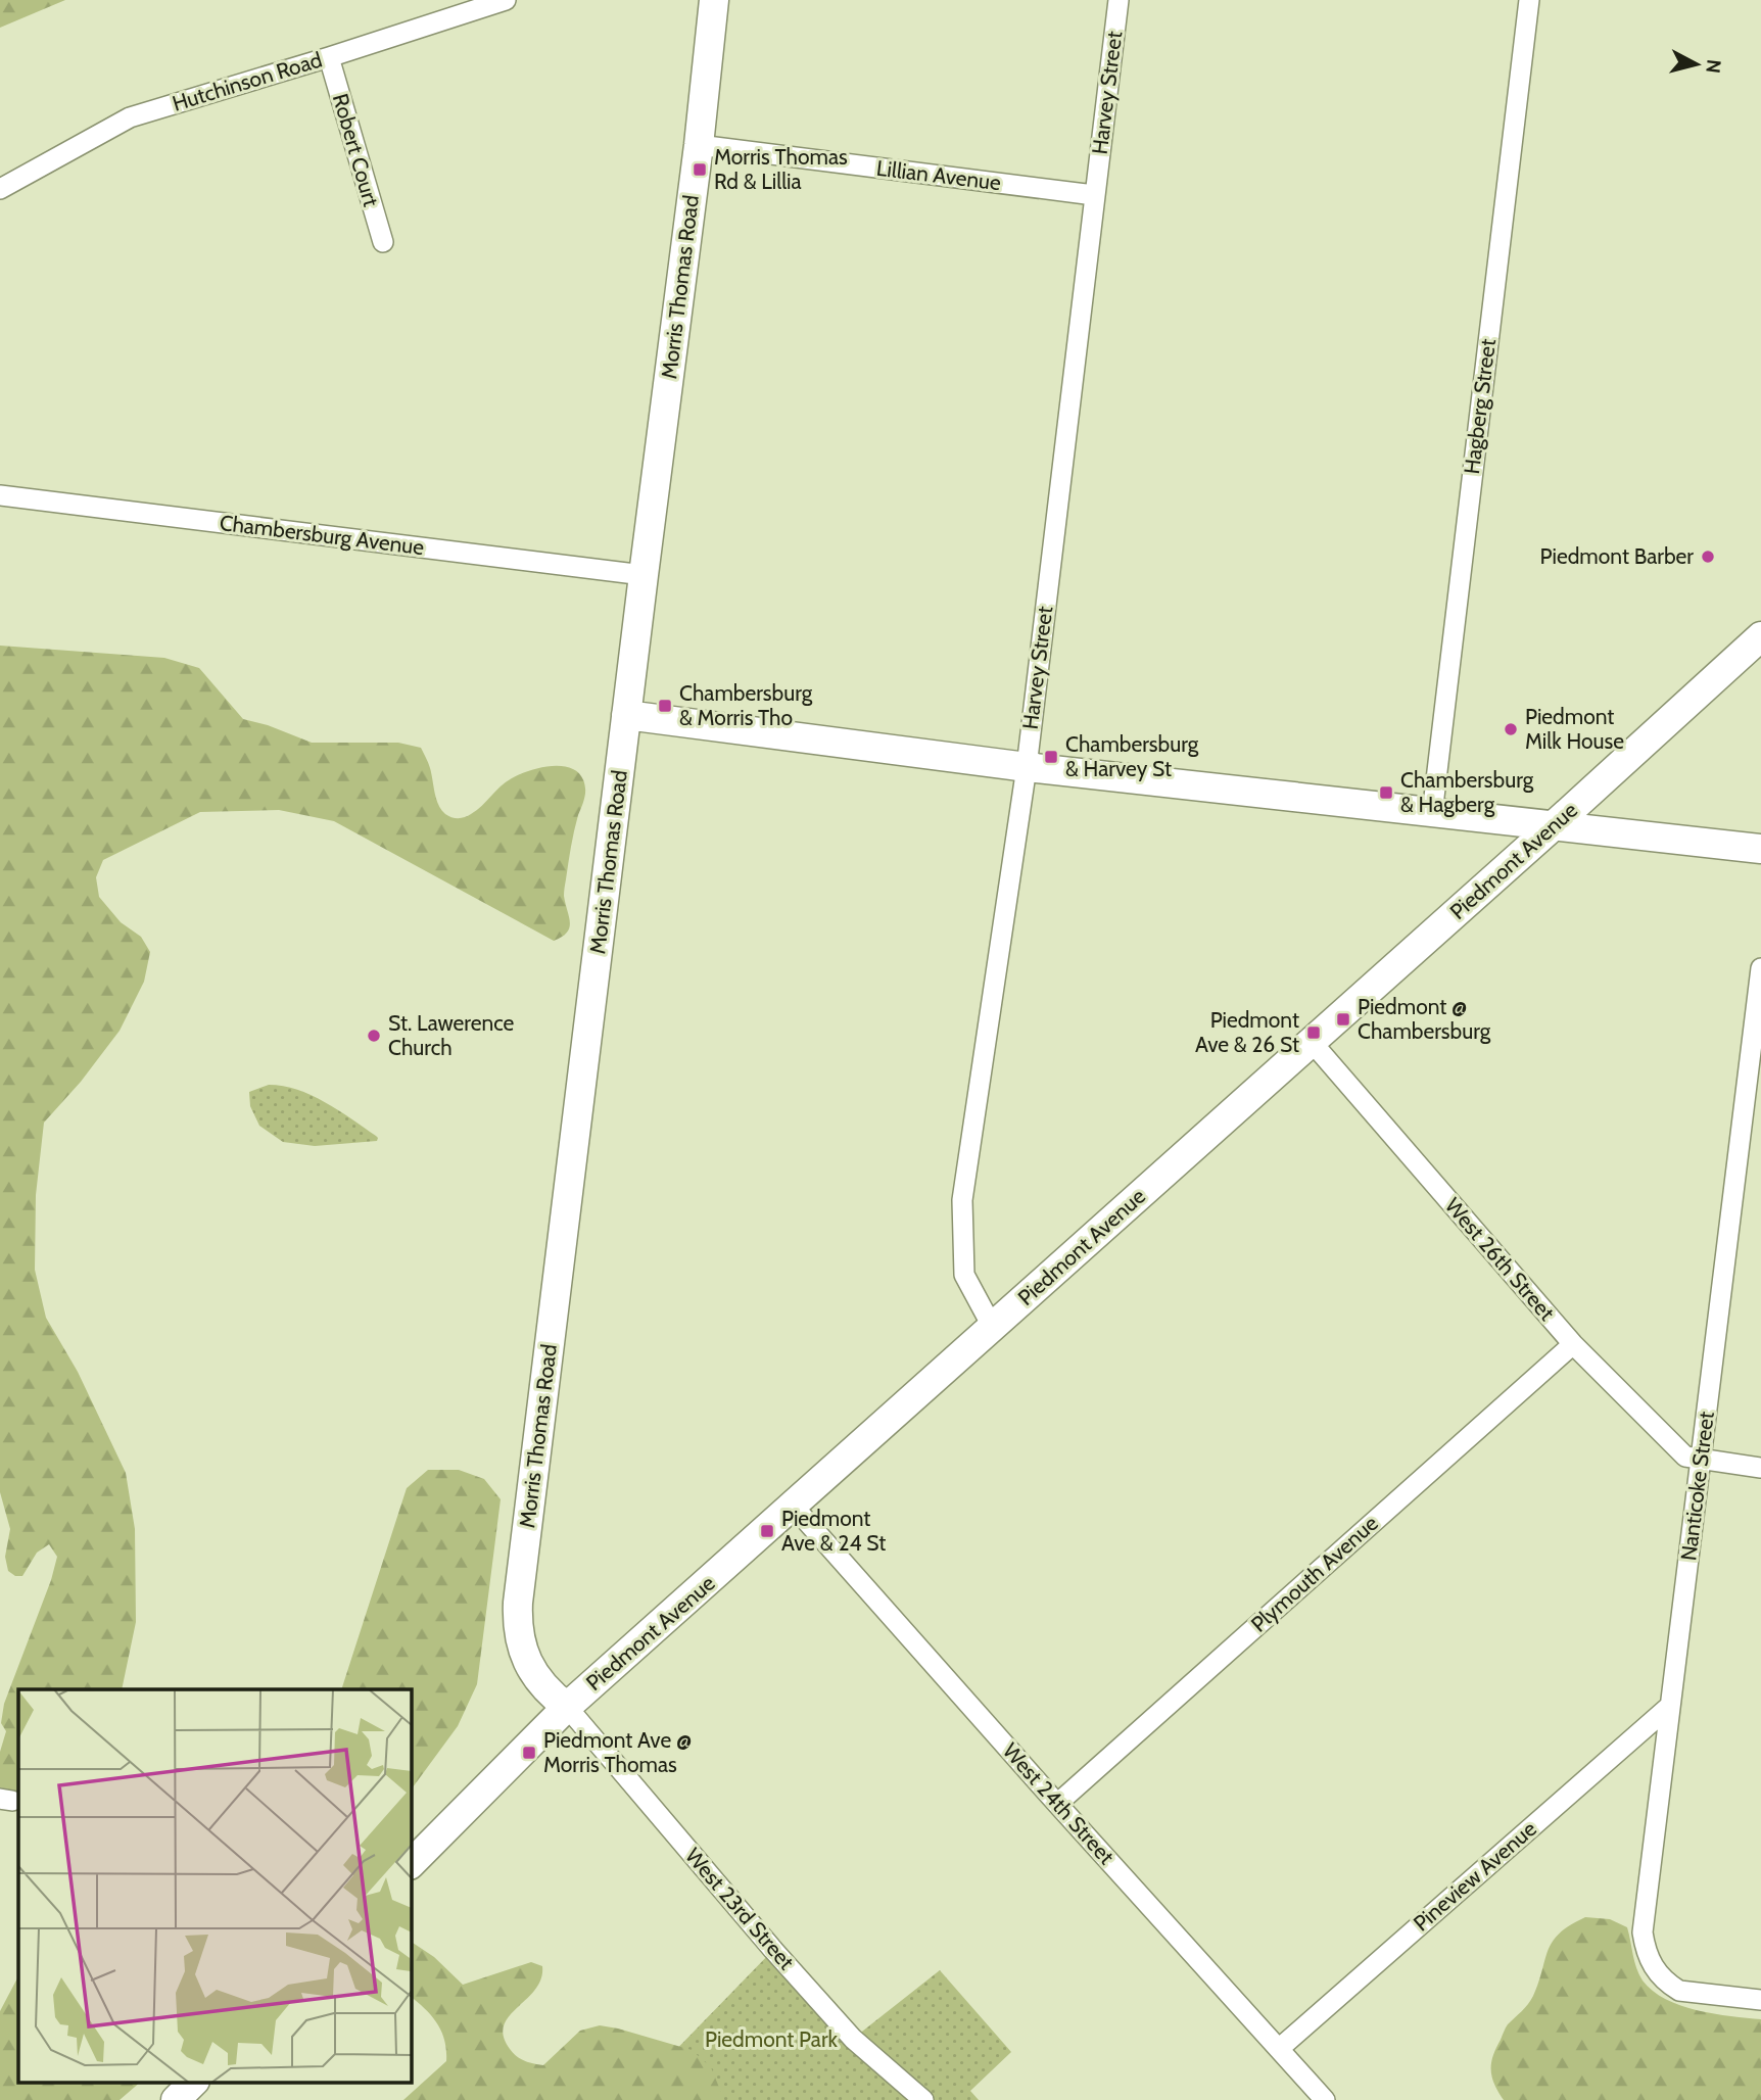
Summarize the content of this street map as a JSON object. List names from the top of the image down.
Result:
{
  "streets": {
    "main road": ["Morris Thomas Road", "Piedmont Avenue"],
    "street": [
      "Hutchinson Road",
      "Harvey Street",
      "Robert Court",
      "Lillian Avenue",
      "Hagberg Street",
      "Chambersburg Avenue",
      "West 26th Street",
      "Nanticoke Street",
      "Plymouth Avenue",
      "West 24th Street",
      "Pineview Avenue",
      "West 23rd Street"
    ]
  },
  "crossings": [
    ["Hutchinson Road", "Robert Court"],
    ["Harvey Street", "Lillian Avenue"],
    ["Harvey Street", "Piedmont Avenue"],
    ["Lillian Avenue", "Morris Thomas Road"],
    ["Morris Thomas Road", "Chambersburg Avenue"],
    ["Morris Thomas Road", "Piedmont Avenue"],
    ["Morris Thomas Road", "West 23rd Street"],
    ["Piedmont Avenue", "West 26th Street"],
    ["Piedmont Avenue", "West 24th Street"],
    ["Piedmont Avenue", "West 23rd Street"],
    ["West 26th Street", "Nanticoke Street"],
    ["West 26th Street", "Plymouth Avenue"],
    ["Nanticoke Street", "Pineview Avenue"],
    ["Plymouth Avenue", "West 24th Street"],
    ["West 24th Street", "Pineview Avenue"]
  ],
  "parks": ["Piedmont Park"],
  "places": {
    "transit": [
      "Morris Thomas Rd & Lillia",
      "Chambersburg & Morris Tho",
      "Chambersburg & Harvey St",
      "Chambersburg & Hagberg",
      "Piedmont @ Chambersburg",
      "Piedmont Ave & 26 St",
      "Piedmont Ave & 24 St",
      "Piedmont Ave @ Morris Thomas"
    ],
    "other": ["Piedmont Barber", "Piedmont Milk House", "St. Lawerence Church"]
  },
  "north": "right"
}
